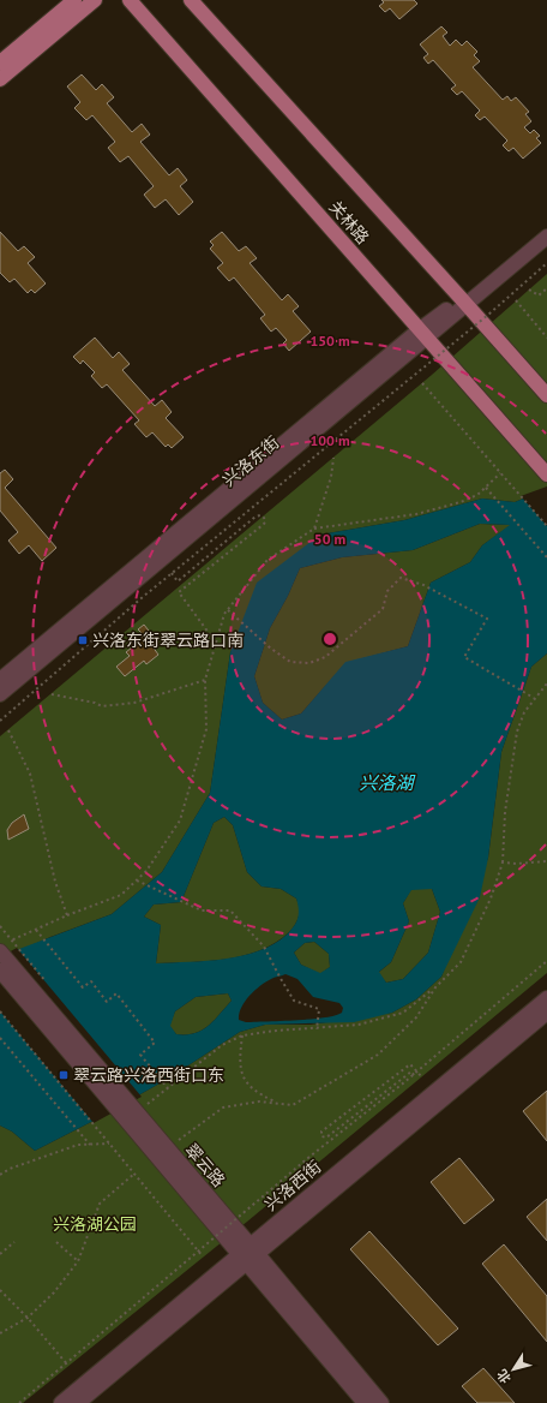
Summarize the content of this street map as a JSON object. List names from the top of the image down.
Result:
{
  "streets": {
    "main road": ["关林路"],
    "street": ["兴洛东街", "翠云路", "兴洛西街"]
  },
  "crossings": [
    ["关林路", "兴洛东街"],
    ["翠云路", "兴洛西街"]
  ],
  "water": ["兴洛湖"],
  "parks": ["兴洛湖公园"],
  "places": {
    "transit": ["兴洛东街翠云路口南", "翠云路兴洛西街口东"]
  },
  "north": "bottom left",
  "rings": ["150 m", "100 m", "50 m"]
}
